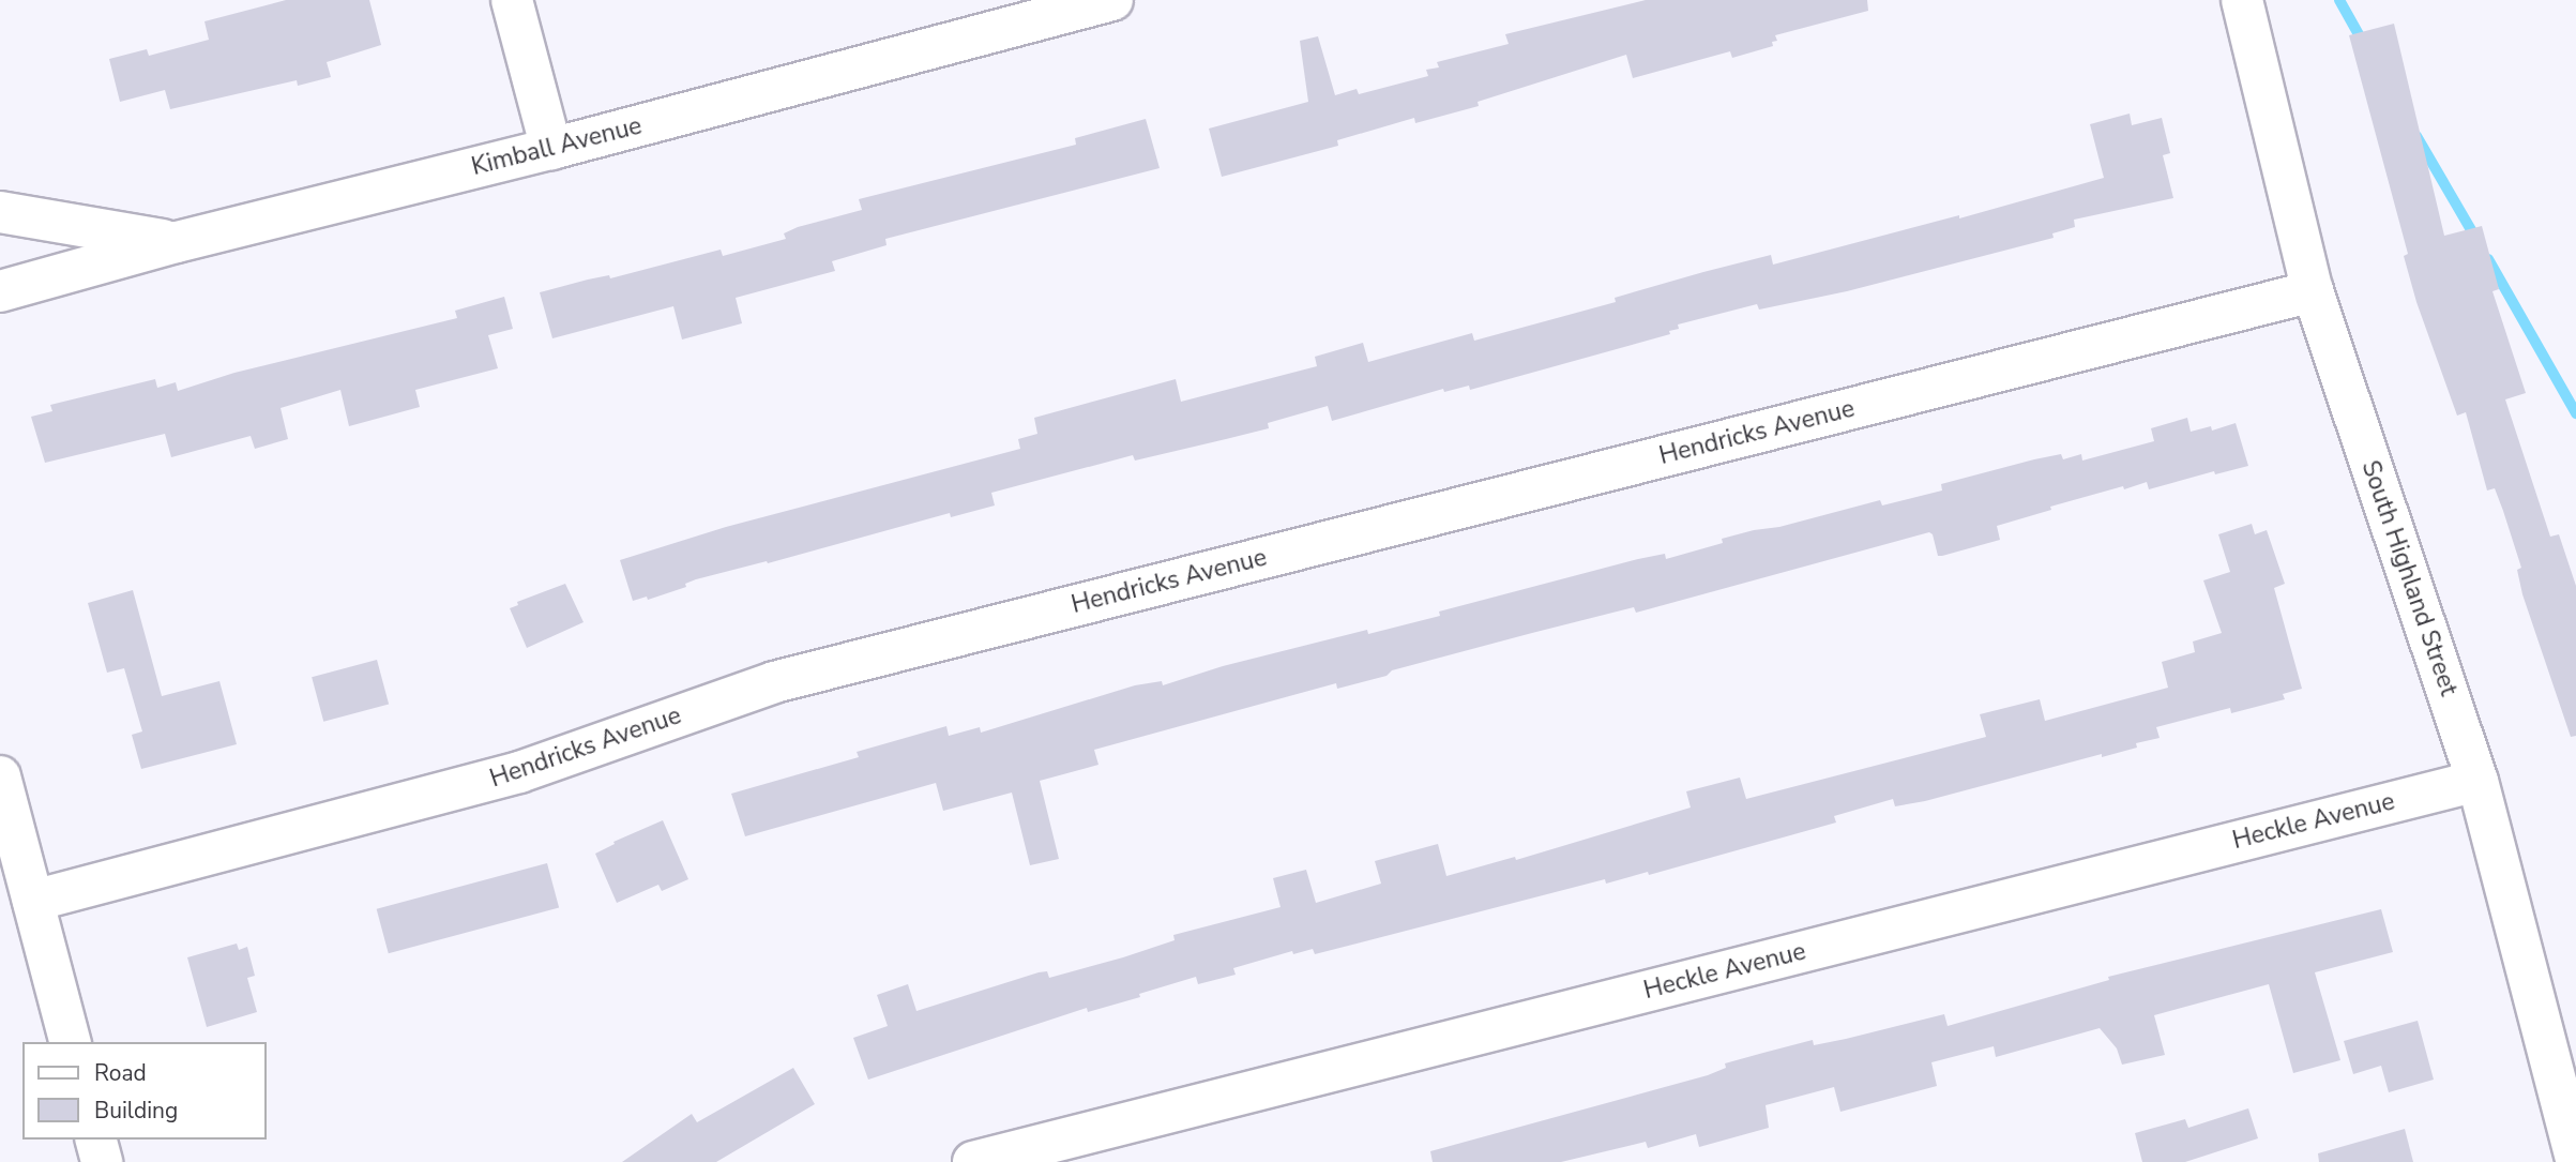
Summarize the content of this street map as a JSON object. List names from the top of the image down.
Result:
{
  "streets": {
    "street": [
      "Kimball Avenue",
      "Hendricks Avenue",
      "South Highland Street",
      "Heckle Avenue"
    ]
  },
  "crossings": [
    ["Hendricks Avenue", "South Highland Street"],
    ["South Highland Street", "Heckle Avenue"]
  ],
  "legend": ["Road", "Building"]
}
